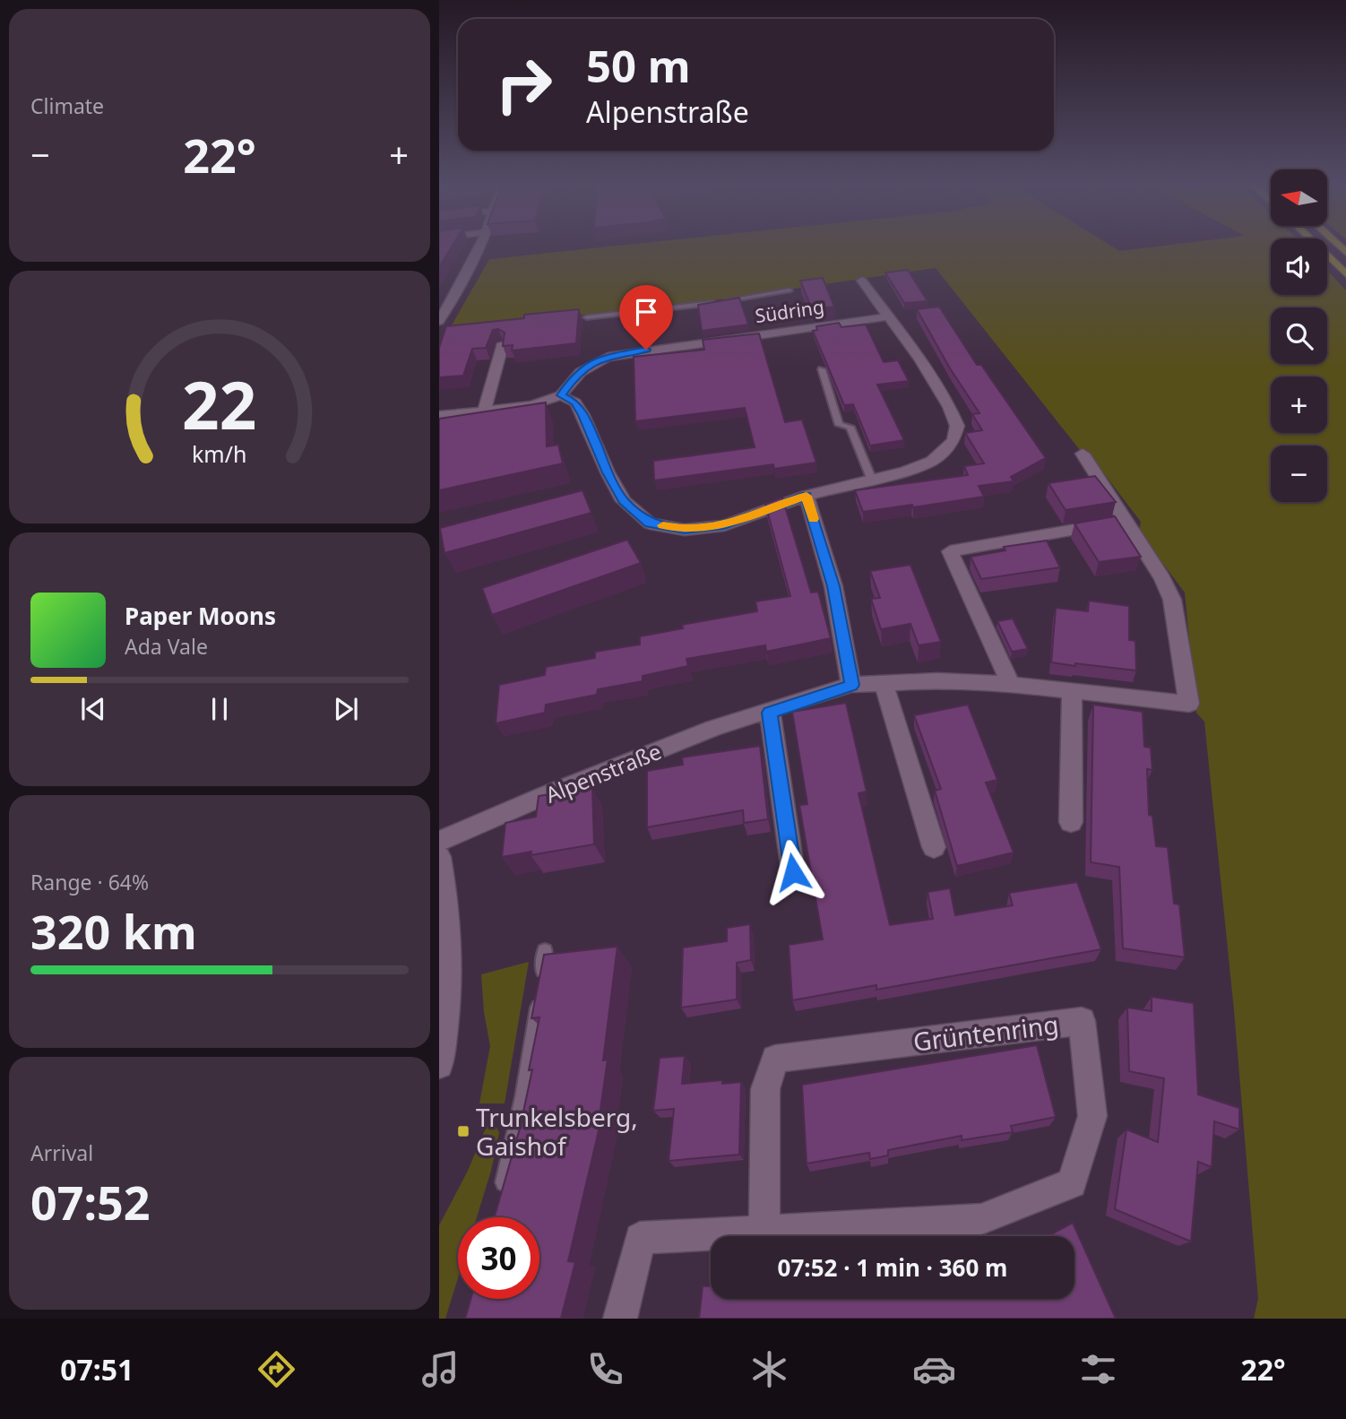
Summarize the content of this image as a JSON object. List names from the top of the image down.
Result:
{
  "streets": {
    "street": ["Südring", "Alpenstraße", "Grüntenring"]
  },
  "places": {
    "transit": ["Trunkelsberg, Gaishof"]
  },
  "north": "left",
  "page": {
    "tile": [
      "Climate",
      ["Range · 64%", "320 km"],
      ["Arrival", "07:52"]
    ],
    "turn": ["50 m", "Alpenstraße"],
    "heat": ["−", "22°", "+"],
    "map_buttons": ["+", "−"],
    "song": ["Paper Moons", "Ada Vale"],
    "limit": "30",
    "trip": "07:52 · 1 min · 360 m",
    "tabs": ["07:51", "22°"],
    "gauge": ["22", "km/h"]
  }
}
